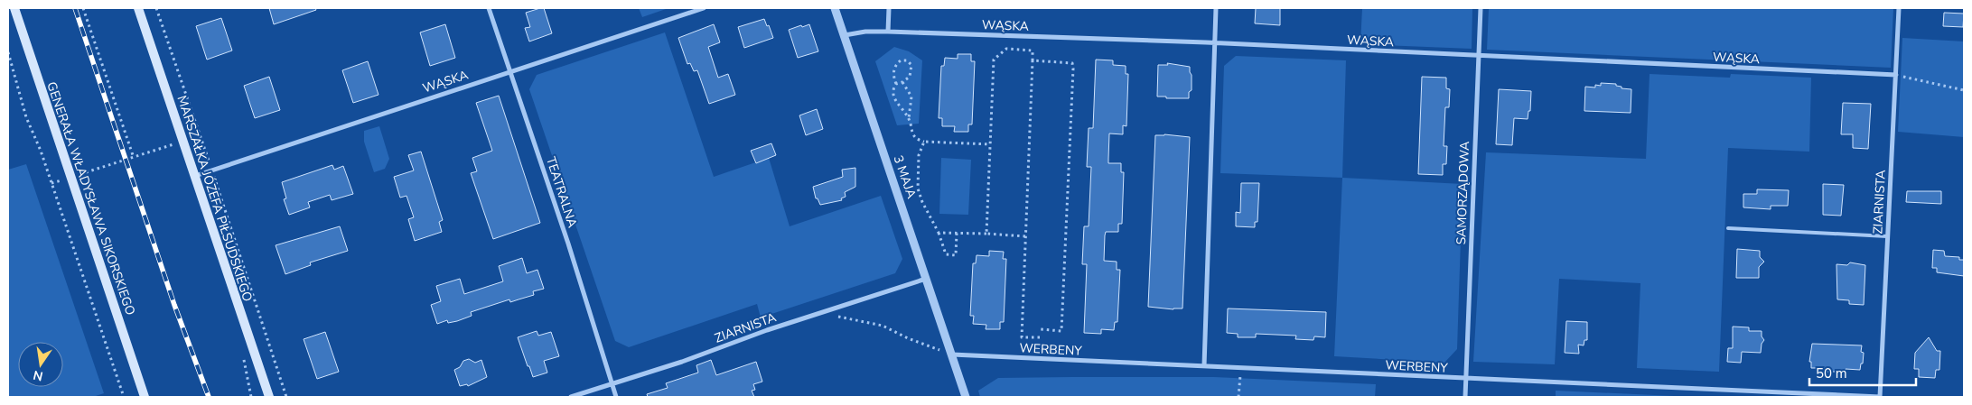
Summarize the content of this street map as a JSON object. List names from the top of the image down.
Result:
{
  "streets": {
    "main road": ["GENERAŁA WŁADYSŁAWA SIKORSKIEGO", "MARSZAŁKA JÓZEFA PIŁSUDSKIEGO"],
    "street": [
      "WĄSKA",
      "3 MAJA",
      "TEATRALNA",
      "SAMORZĄDOWA",
      "ZIARNISTA",
      "WERBENY"
    ]
  },
  "crossings": [
    ["WĄSKA", "3 MAJA"],
    ["WĄSKA", "TEATRALNA"],
    ["WĄSKA", "SAMORZĄDOWA"],
    ["WĄSKA", "MARSZAŁKA JÓZEFA PIŁSUDSKIEGO"],
    ["WĄSKA", "ZIARNISTA"],
    ["3 MAJA", "ZIARNISTA"],
    ["3 MAJA", "WERBENY"],
    ["TEATRALNA", "ZIARNISTA"],
    ["SAMORZĄDOWA", "WERBENY"],
    ["ZIARNISTA", "WERBENY"]
  ],
  "scale_bar": "50 m",
  "north": "bottom"
}
